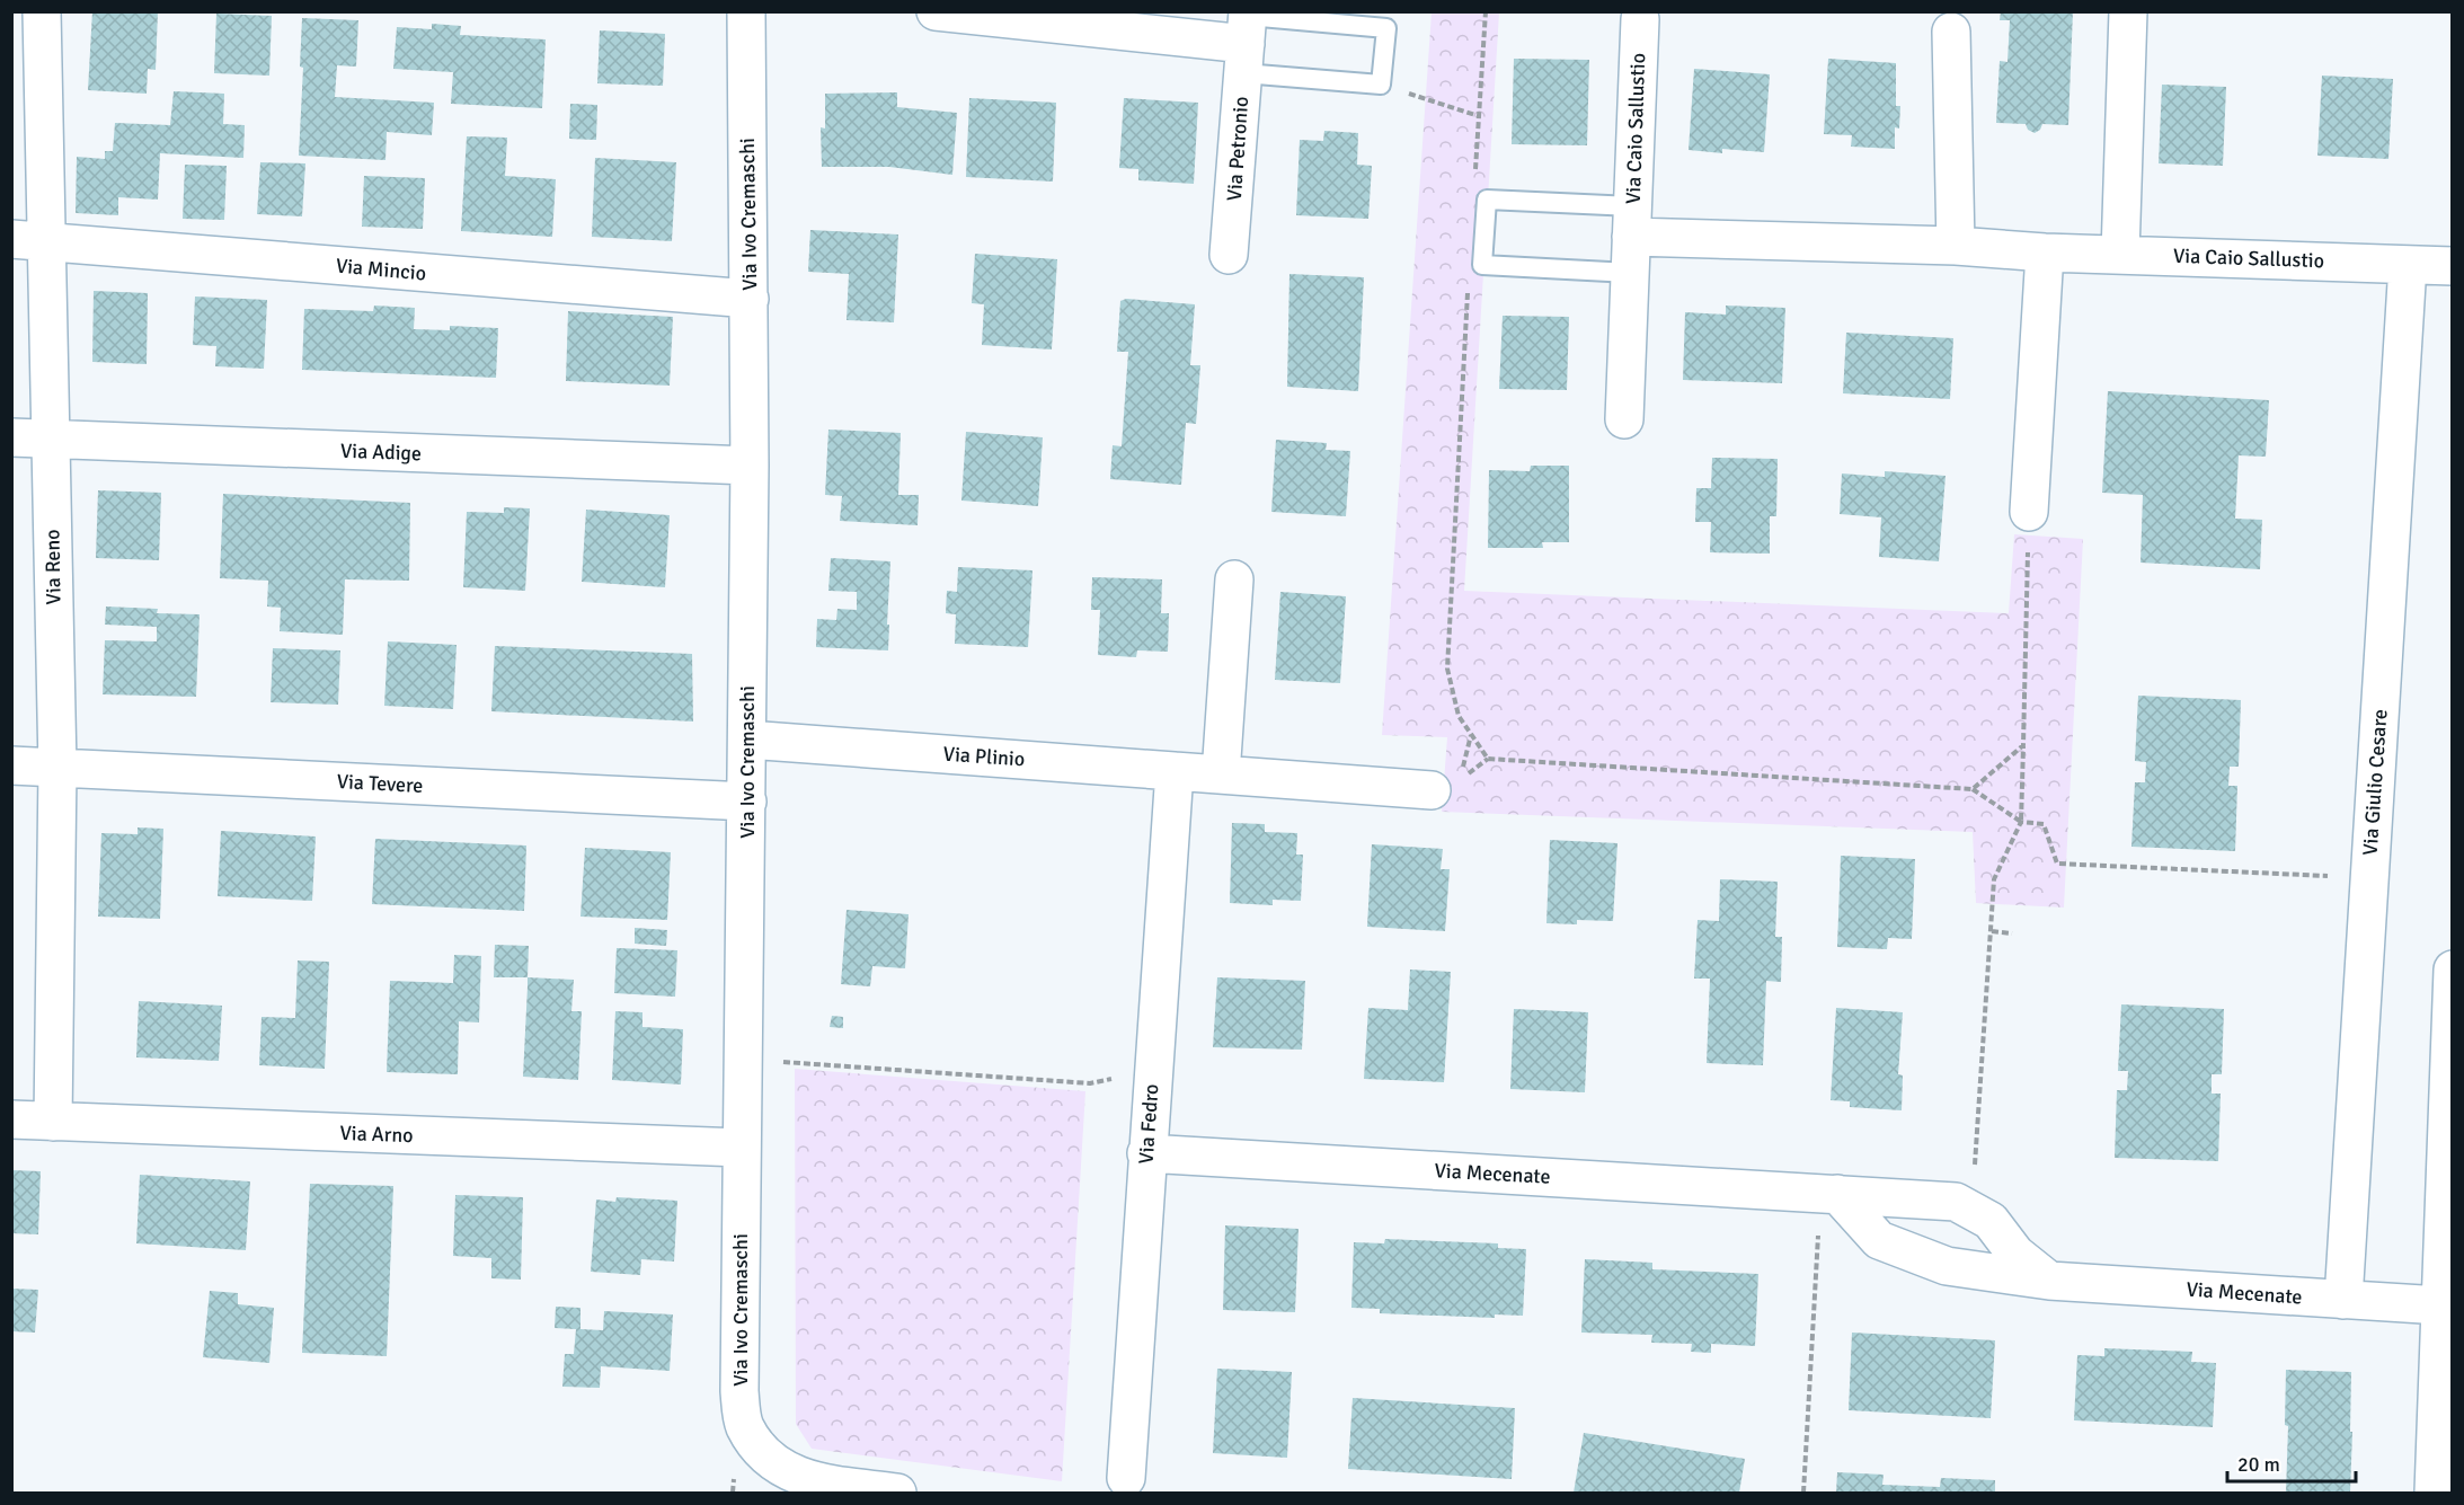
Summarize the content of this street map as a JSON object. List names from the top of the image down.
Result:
{
  "streets": {
    "street": [
      "Via Caio Sallustio",
      "Via Petronio",
      "Via Ivo Cremaschi",
      "Via Mincio",
      "Via Adige",
      "Via Reno",
      "Via Plinio",
      "Via Giulio Cesare",
      "Via Tevere",
      "Via Fedro",
      "Via Arno",
      "Via Mecenate"
    ]
  },
  "crossings": [
    ["Via Caio Sallustio", "Via Giulio Cesare"],
    ["Via Ivo Cremaschi", "Via Mincio"],
    ["Via Ivo Cremaschi", "Via Adige"],
    ["Via Ivo Cremaschi", "Via Plinio"],
    ["Via Ivo Cremaschi", "Via Tevere"],
    ["Via Ivo Cremaschi", "Via Arno"],
    ["Via Mincio", "Via Reno"],
    ["Via Adige", "Via Reno"],
    ["Via Reno", "Via Tevere"],
    ["Via Reno", "Via Arno"],
    ["Via Plinio", "Via Fedro"],
    ["Via Giulio Cesare", "Via Mecenate"],
    ["Via Fedro", "Via Mecenate"]
  ],
  "scale_bar": "20 m"
}
